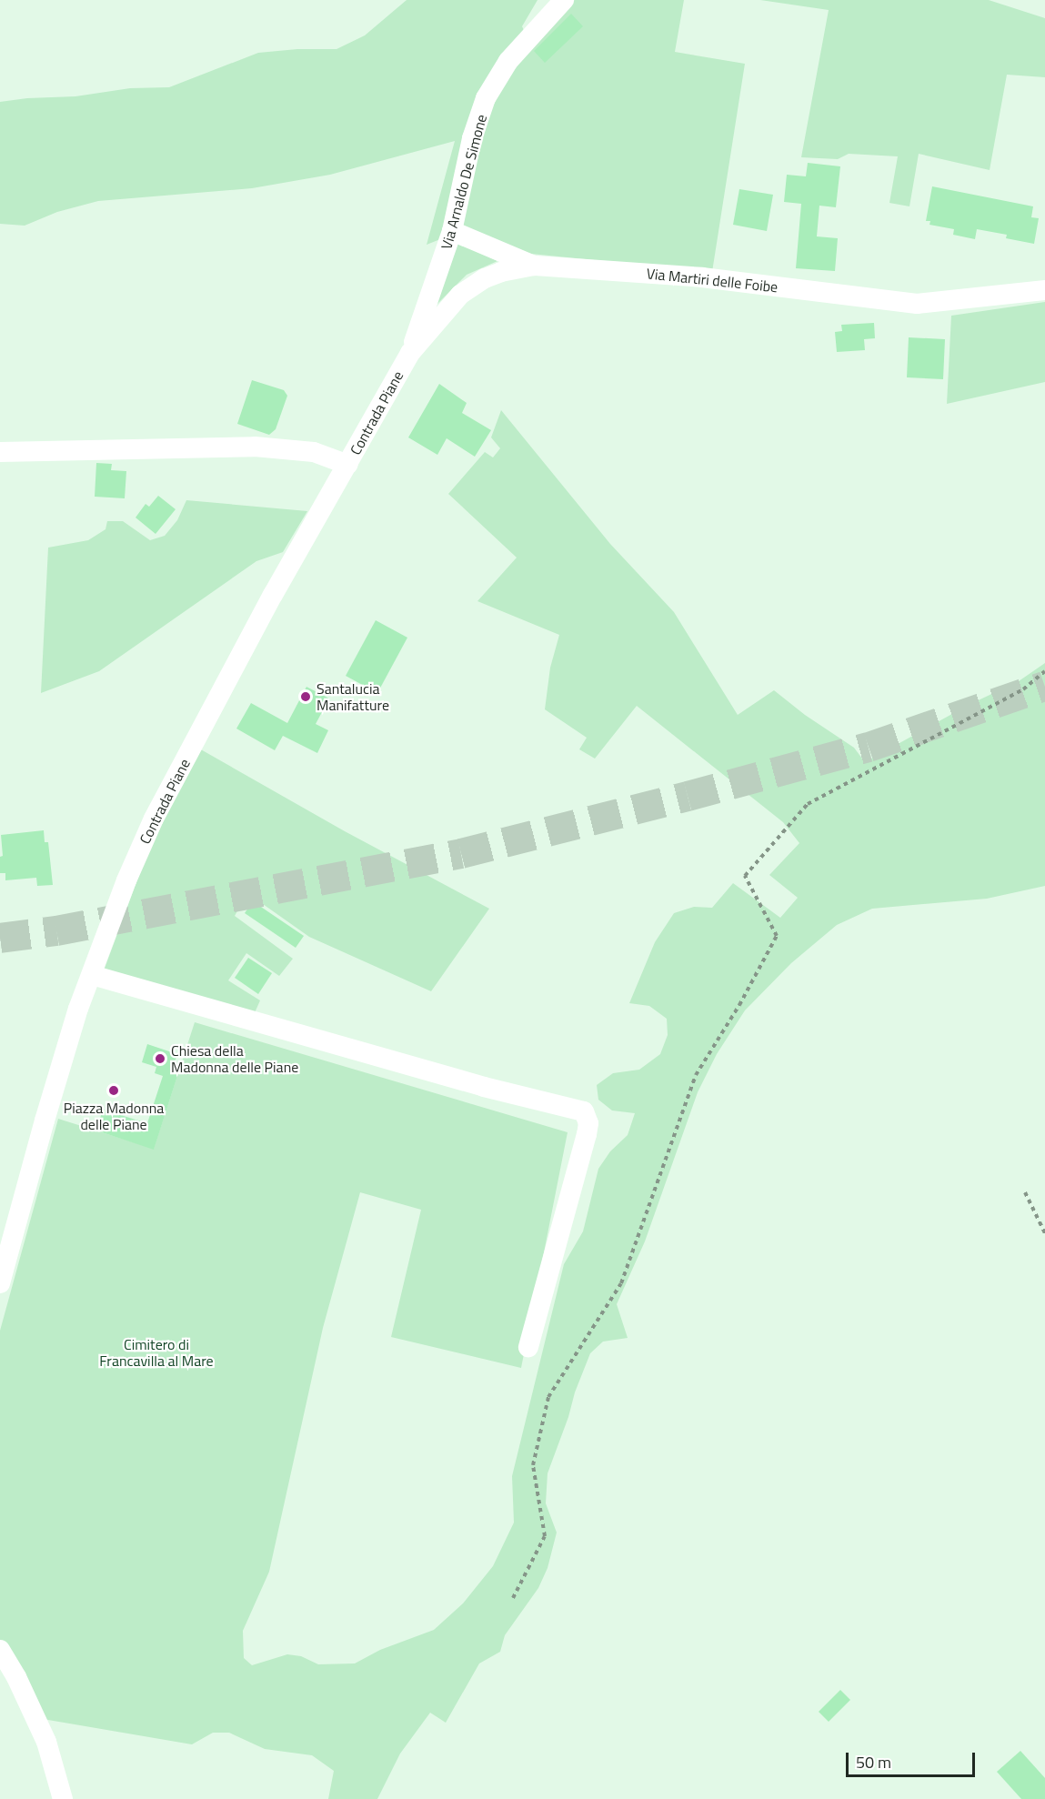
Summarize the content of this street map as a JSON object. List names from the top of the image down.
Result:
{
  "streets": {
    "street": ["Via Arnaldo De Simone", "Via Martiri delle Foibe", "Contrada Piane"]
  },
  "crossings": [
    ["Via Arnaldo De Simone", "Via Martiri delle Foibe"],
    ["Via Arnaldo De Simone", "Contrada Piane"],
    ["Via Martiri delle Foibe", "Contrada Piane"]
  ],
  "parks": ["Cimitero di Francavilla al Mare"],
  "places": ["Santalucia Manifatture", "Chiesa della Madonna delle Piane", "Piazza Madonna delle Piane"],
  "scale_bar": "50 m"
}
